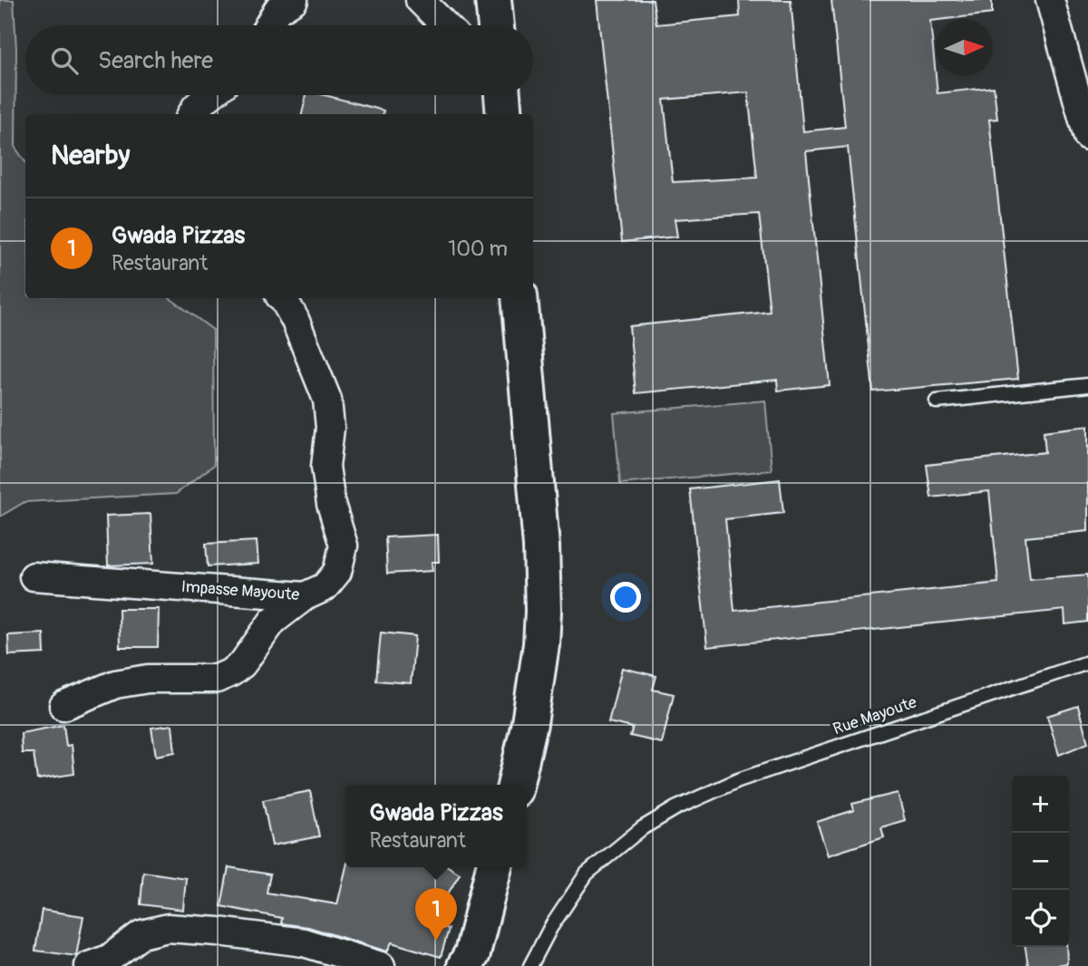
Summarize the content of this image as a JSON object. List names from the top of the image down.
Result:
{
  "streets": {
    "street": ["Impasse Mayoute"],
    "lane": ["Rue Mayoute"]
  },
  "north": "right",
  "page": {
    "search": "Search here",
    "heading": "Nearby",
    "list": [
      {
        "mark": "1",
        "name": "Gwada Pizzas",
        "note": "Restaurant",
        "value": "100 m"
      }
    ],
    "map_buttons": ["+", "−"],
    "popup": ["Gwada Pizzas", "Restaurant"],
    "pins": "1"
  }
}
